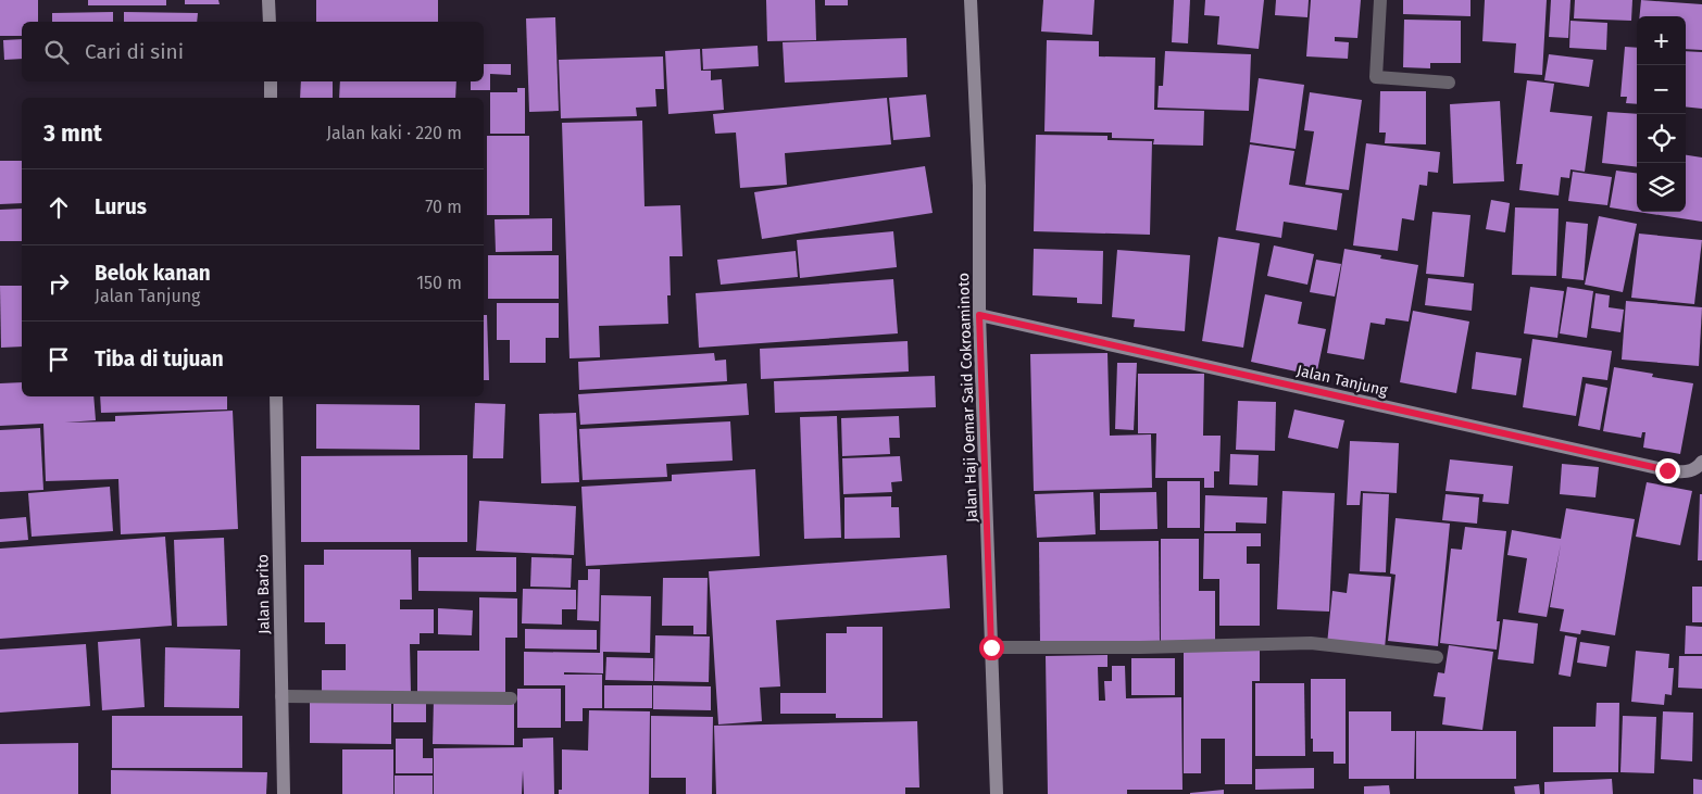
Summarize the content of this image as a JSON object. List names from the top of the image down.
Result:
{
  "streets": {
    "main road": ["Jalan Tanjung", "Jalan Haji Oemar Said Cokroaminoto", "Jalan Barito"]
  },
  "crossings": [
    ["Jalan Tanjung", "Jalan Haji Oemar Said Cokroaminoto"]
  ],
  "page": {
    "map_buttons": ["+", "−"],
    "search": "Cari di sini",
    "heading": ["3 mnt", "Jalan kaki · 220 m"],
    "list": [
      ["Lurus", "70 m"],
      ["Belok kanan", "Jalan Tanjung", "150 m"],
      "Tiba di tujuan"
    ]
  }
}
